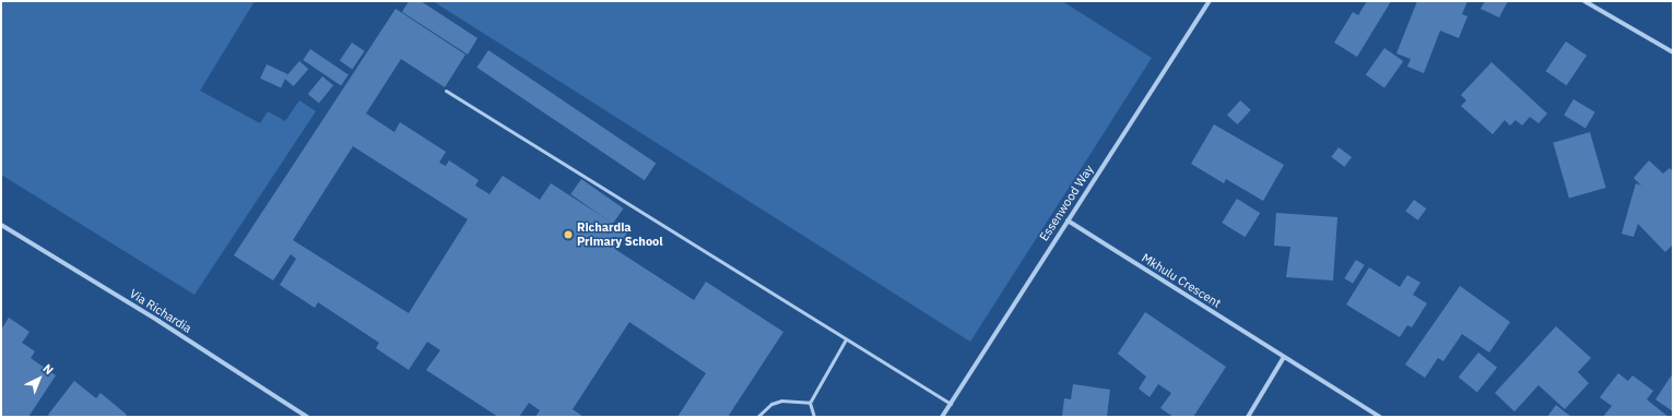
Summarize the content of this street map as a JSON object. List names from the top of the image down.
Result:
{
  "streets": {
    "street": ["Essenwood Way", "Mkhulu Crescent", "Via Richardia"]
  },
  "crossings": [
    ["Essenwood Way", "Mkhulu Crescent"]
  ],
  "places": ["Richardia Primary School"],
  "north": "top right"
}
